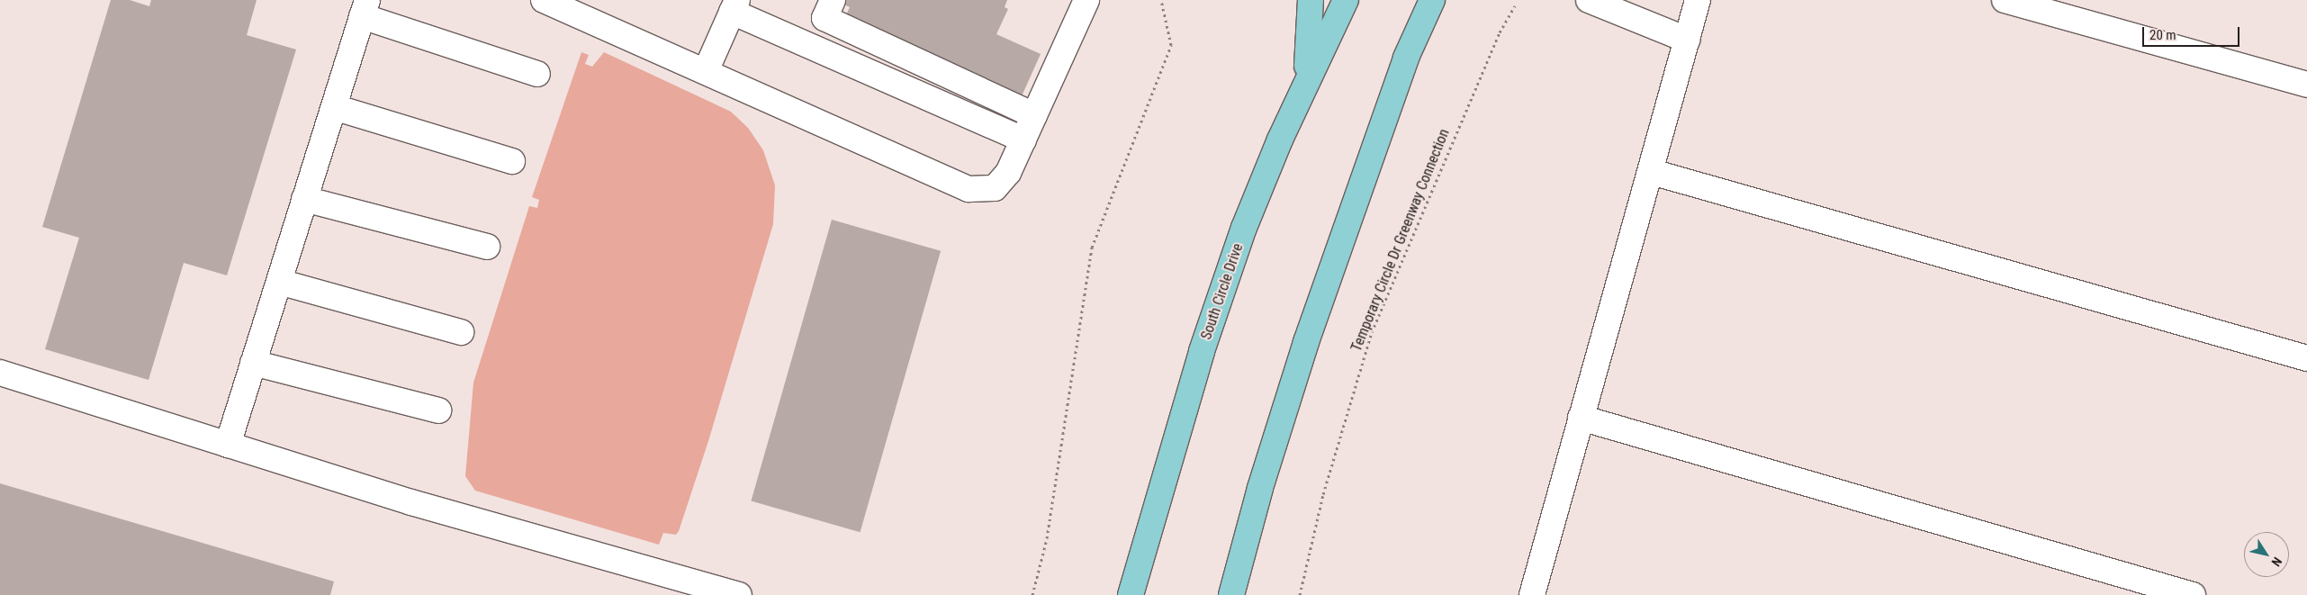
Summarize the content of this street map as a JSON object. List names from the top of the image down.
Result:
{
  "streets": {
    "main road": ["South Circle Drive"],
    "path": ["Temporary Circle Dr Greenway Connection"]
  },
  "scale_bar": "20 m",
  "north": "bottom right"
}
